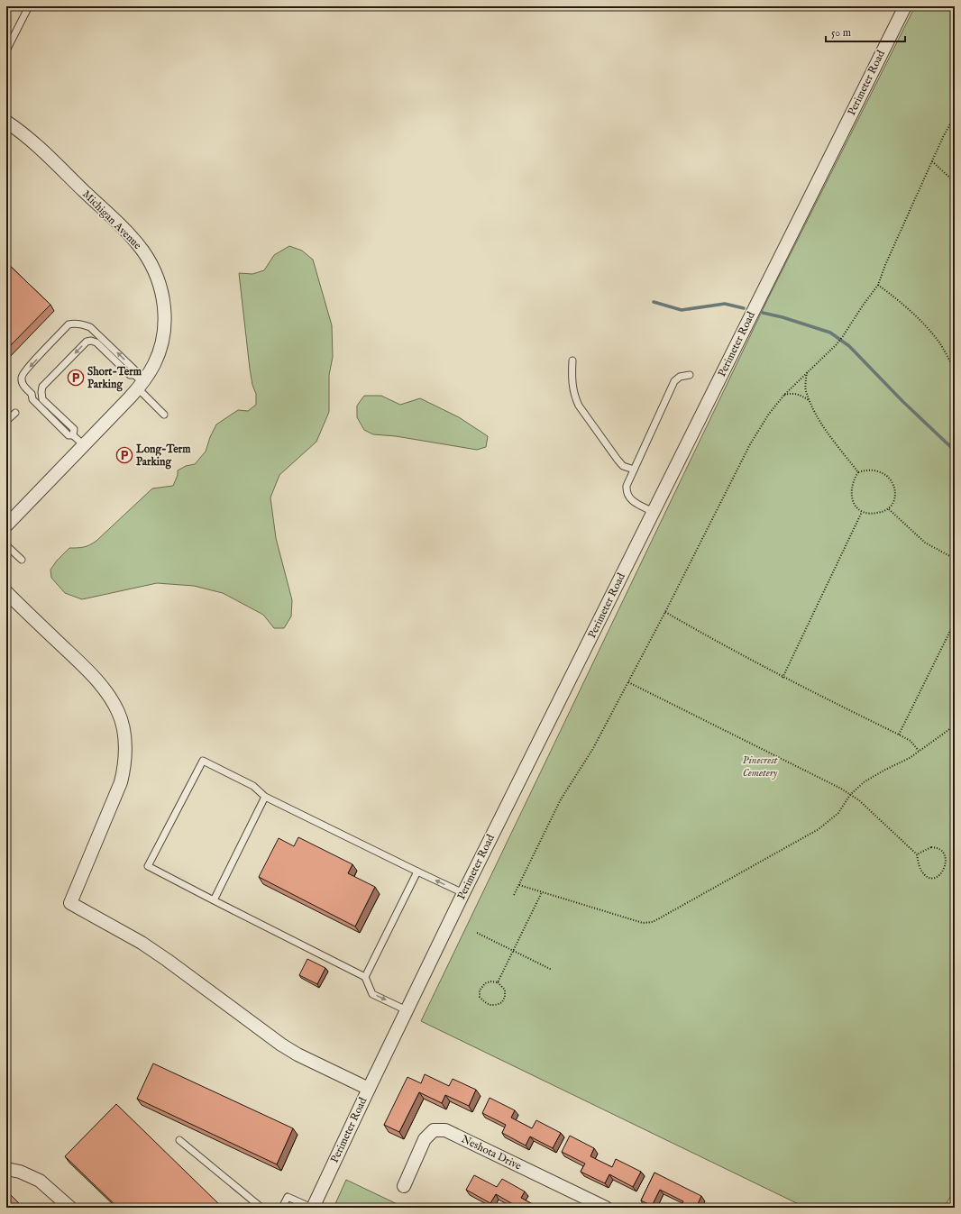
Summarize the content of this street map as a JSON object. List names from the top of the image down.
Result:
{
  "streets": {
    "street": ["Perimeter Road", "Michigan Avenue", "Neshota Drive"]
  },
  "parks": ["Pinecrest Cemetery"],
  "places": {
    "parking": ["Short-Term Parking", "Long-Term Parking"]
  },
  "scale_bar": "50 m"
}
